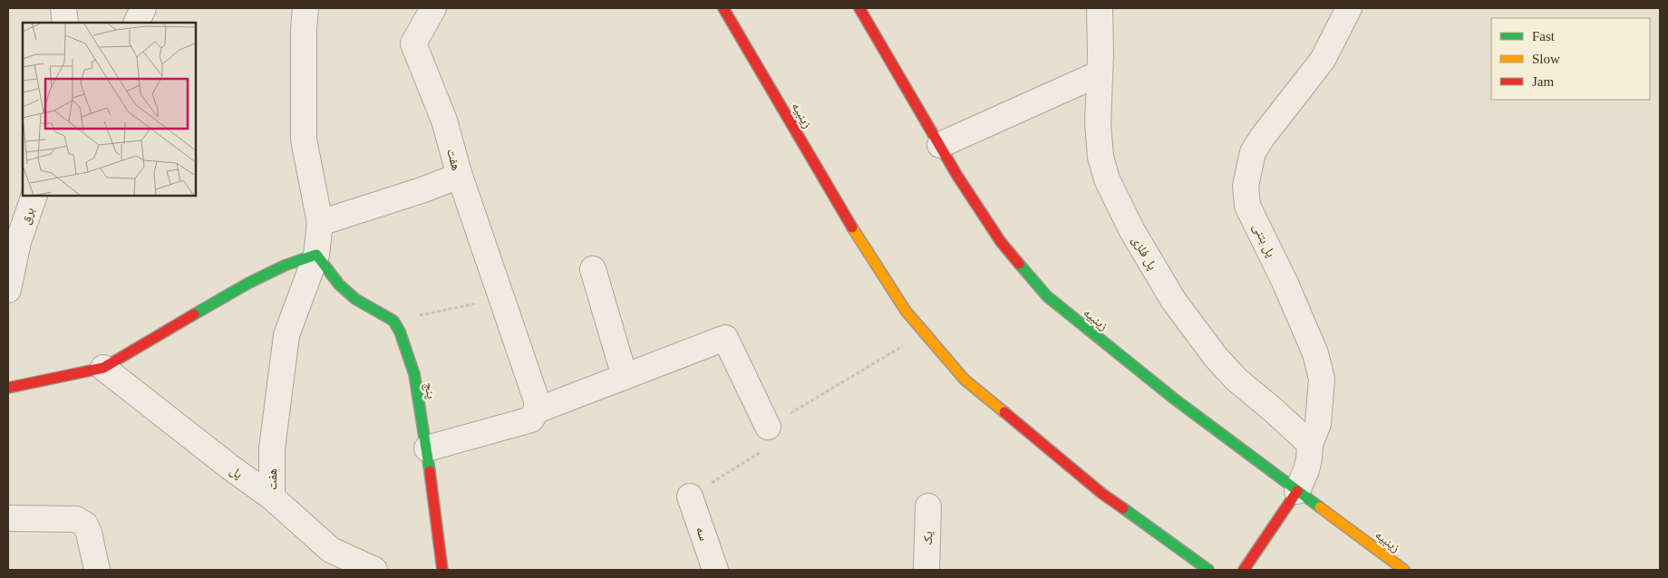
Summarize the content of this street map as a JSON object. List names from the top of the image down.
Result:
{
  "streets": {
    "main road": ["زینبیه", "پنج"],
    "street": [
      "هفت",
      "برق",
      "پل بتنی",
      "پل فلزی",
      "پل",
      "سه",
      "یک"
    ]
  },
  "crossings": [
    ["زینبیه", "پل بتنی"],
    ["هفت", "پل"],
    ["پل بتنی", "پل فلزی"]
  ],
  "legend": ["Fast", "Slow", "Jam"]
}
